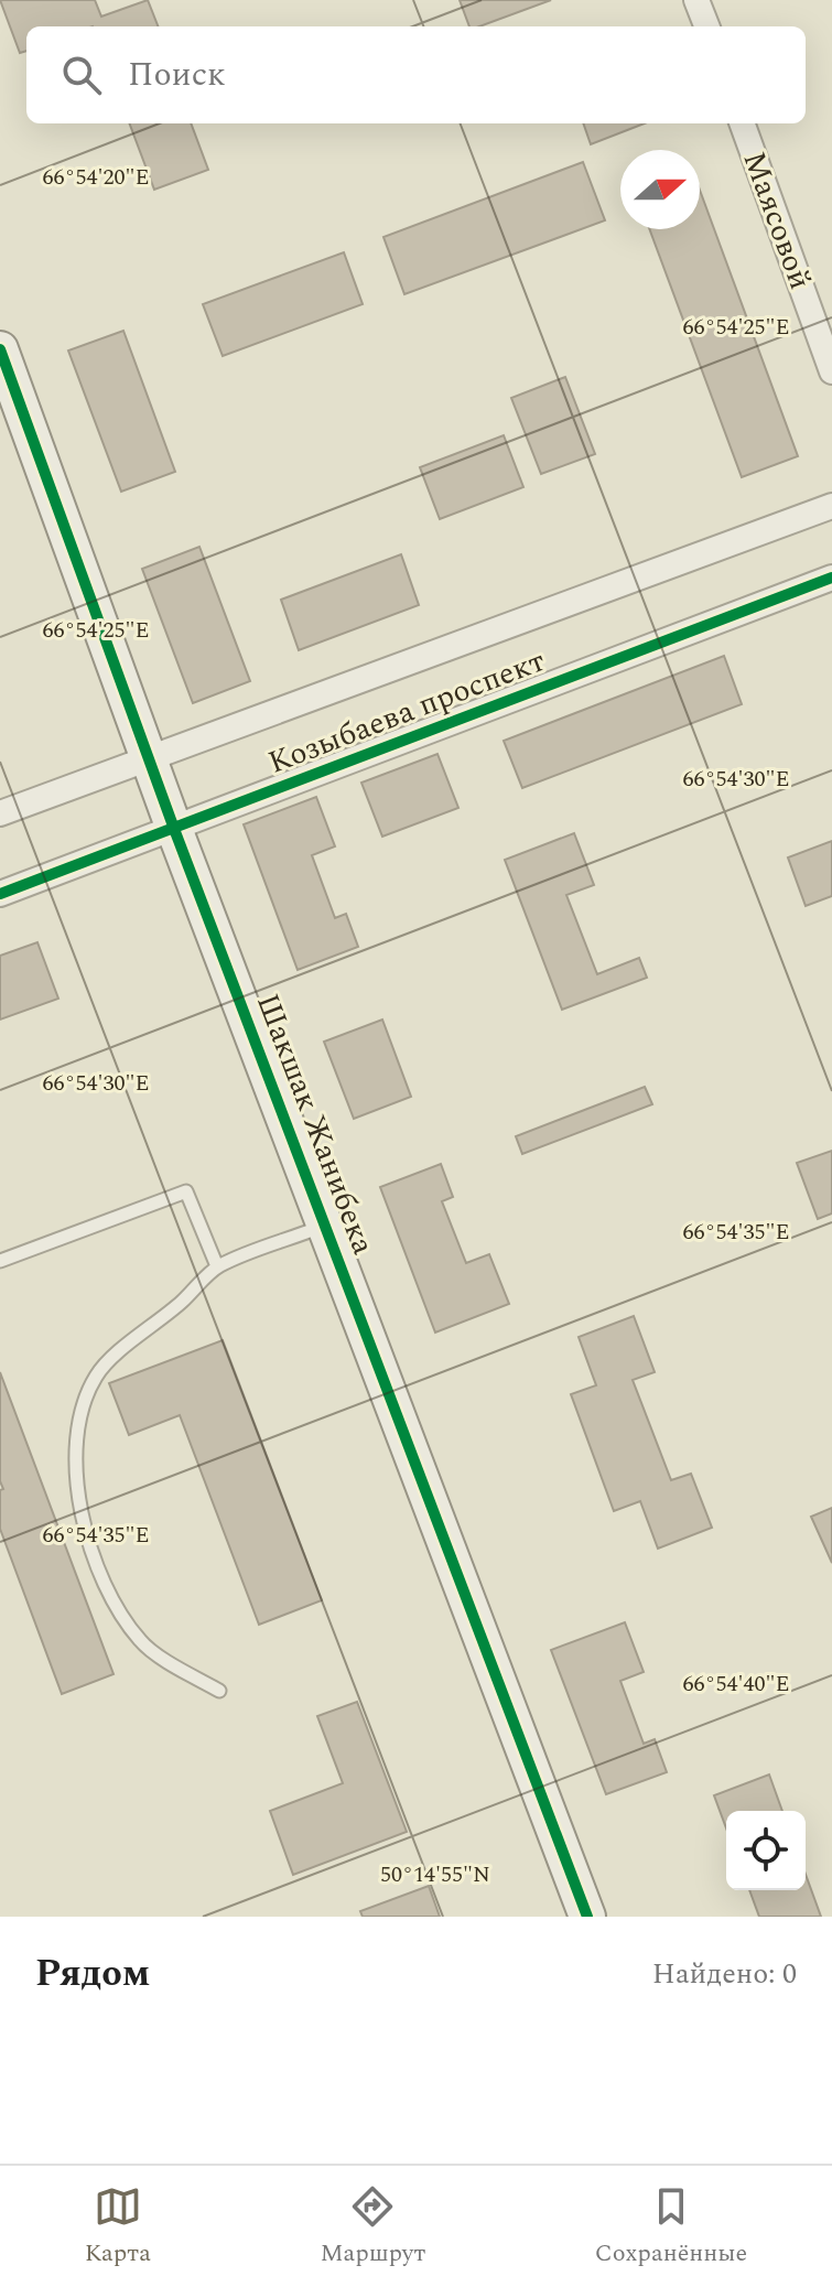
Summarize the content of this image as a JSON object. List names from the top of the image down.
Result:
{
  "streets": {
    "street": ["Маясовой", "Козыбаева проспект", "Шакшак Жанибека"]
  },
  "crossings": [
    ["Козыбаева проспект", "Шакшак Жанибека"]
  ],
  "north": "right",
  "page": {
    "search": "Поиск",
    "heading": ["Рядом", "Найдено: 0"],
    "nav": ["Карта", "Маршрут", "Сохранённые"]
  },
  "coordinates": [
    "66°54'20\"E",
    "66°54'25\"E",
    "66°54'30\"E",
    "66°54'35\"E",
    "66°54'40\"E",
    "50°14'55\"N"
  ]
}
